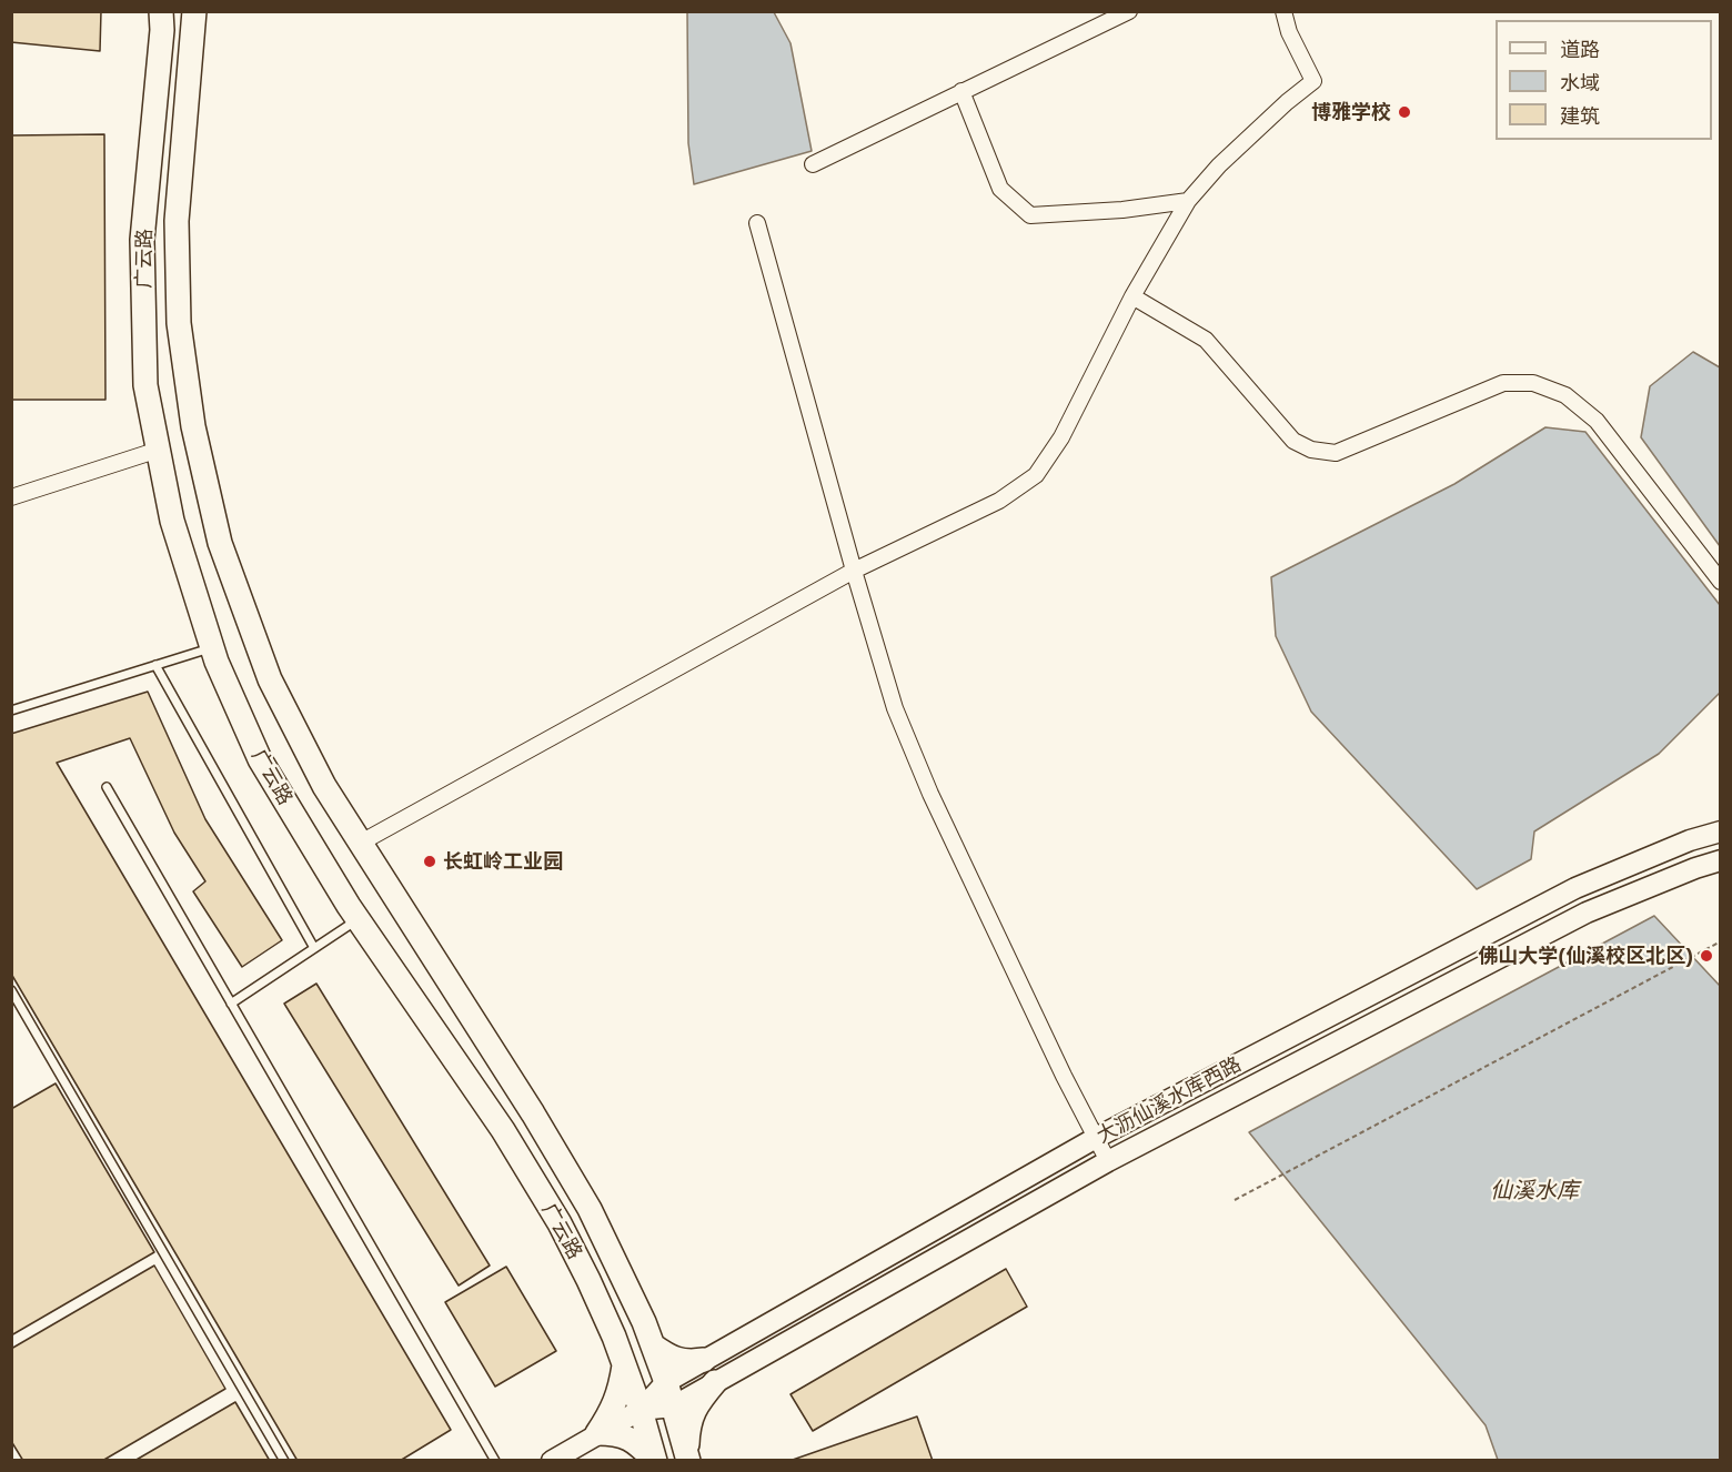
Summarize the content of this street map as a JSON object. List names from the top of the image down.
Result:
{
  "streets": {
    "main road": ["广云路"],
    "street": ["大沥仙溪水库西路"]
  },
  "crossings": [
    ["广云路", "大沥仙溪水库西路"]
  ],
  "water": ["仙溪水库"],
  "places": ["博雅学校", "长虹岭工业园", "佛山大学(仙溪校区北区)"],
  "legend": ["道路", "水域", "建筑"]
}
